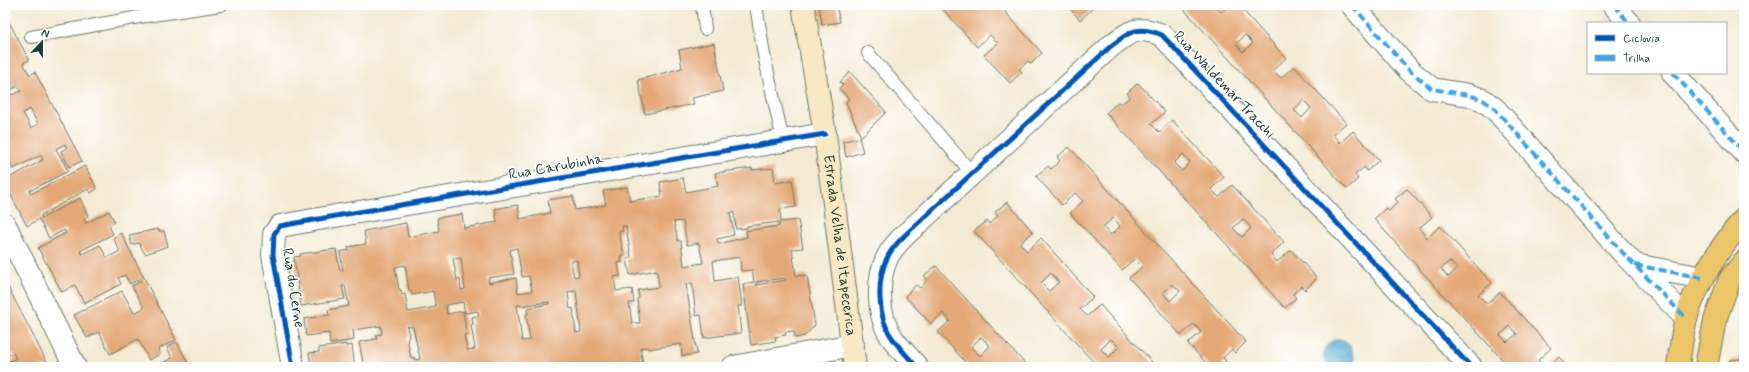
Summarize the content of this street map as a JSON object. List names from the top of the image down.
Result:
{
  "streets": {
    "main road": ["Estrada Velha de Itapecerica"],
    "street": ["Rua Waldemar Tracchi", "Rua Carubinha", "Rua do Cerne"]
  },
  "crossings": [
    ["Rua Carubinha", "Estrada Velha de Itapecerica"],
    ["Rua Carubinha", "Rua do Cerne"]
  ],
  "legend": ["Ciclovia", "Trilha"],
  "north": "top"
}
